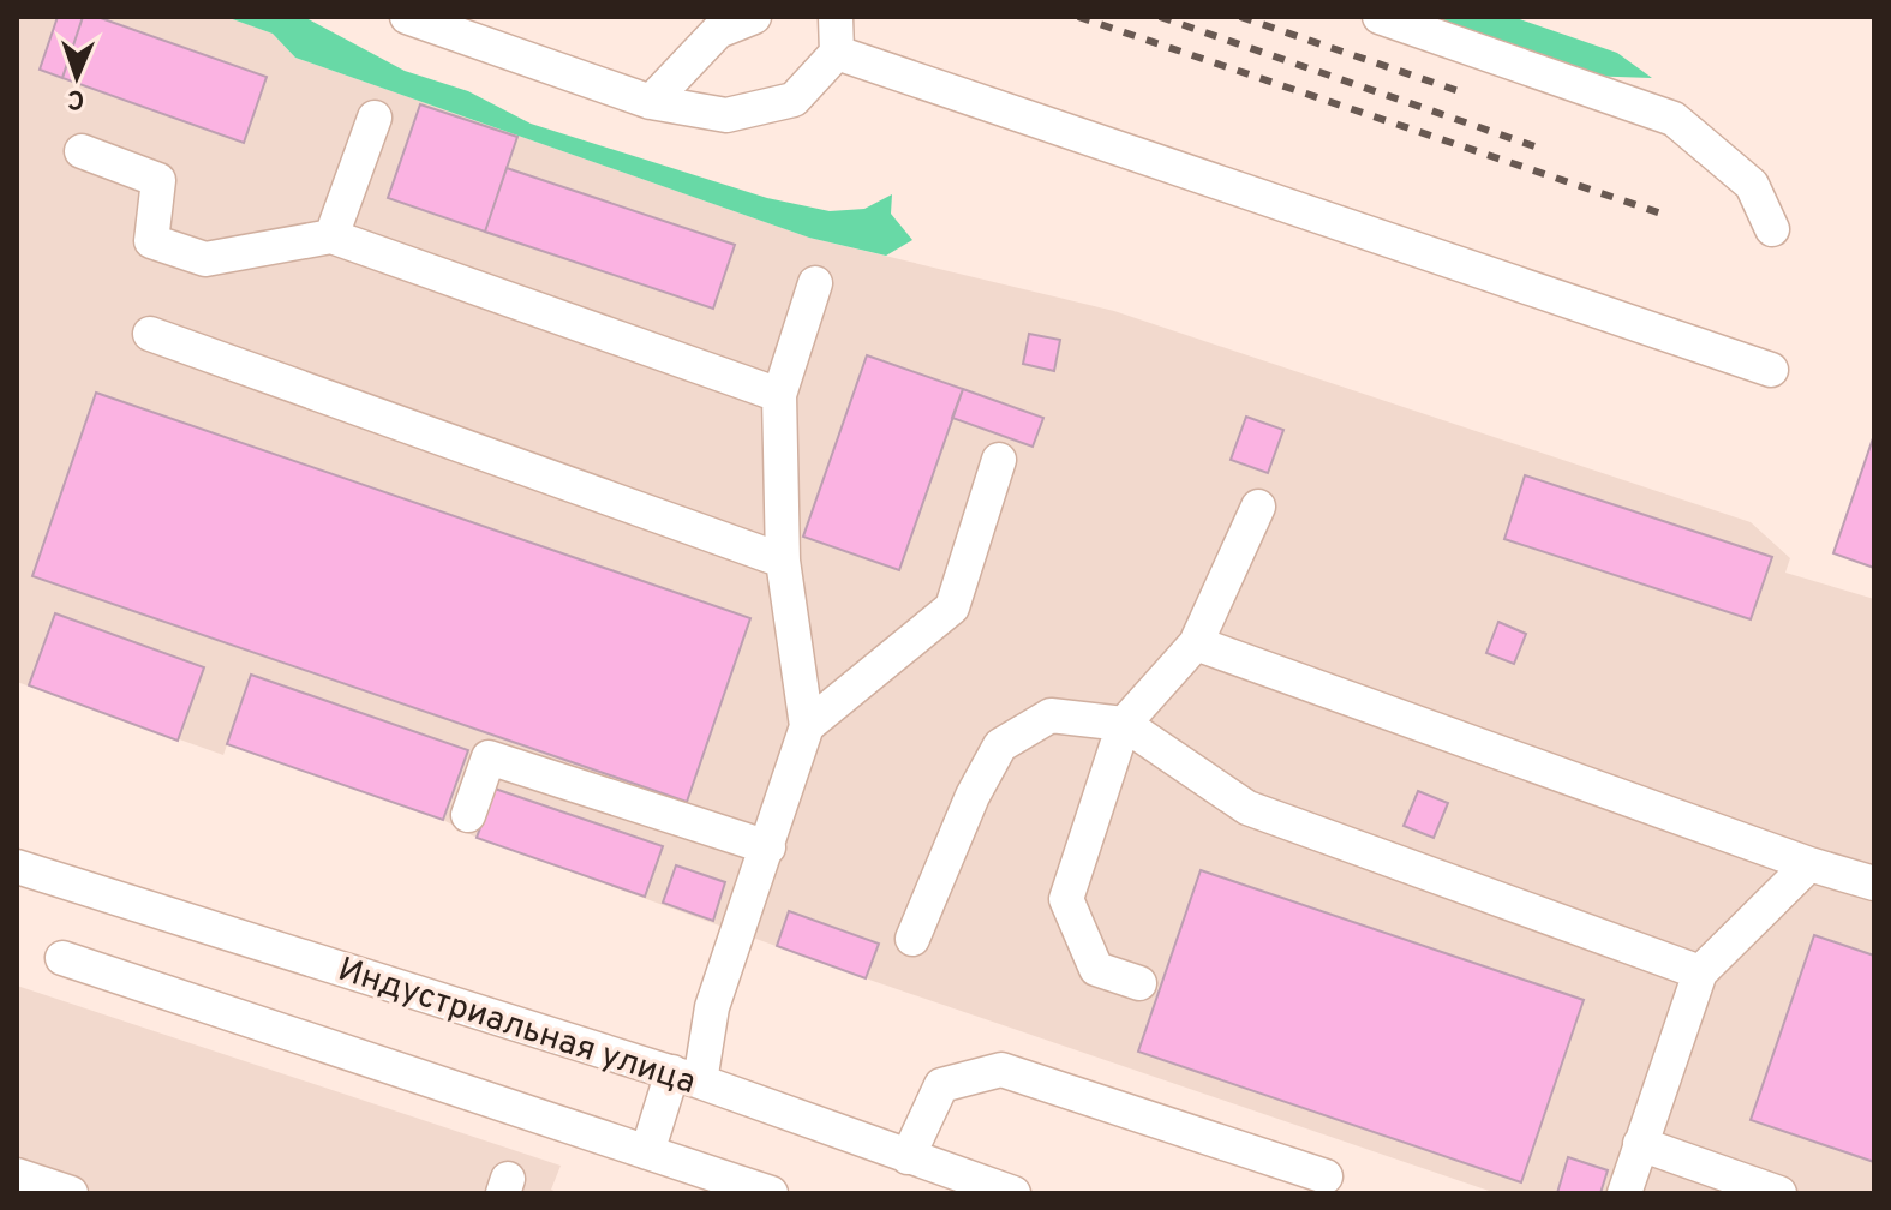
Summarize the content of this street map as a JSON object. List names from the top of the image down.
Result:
{
  "streets": {
    "street": ["Индустриальная улица"]
  },
  "north": "bottom"
}
